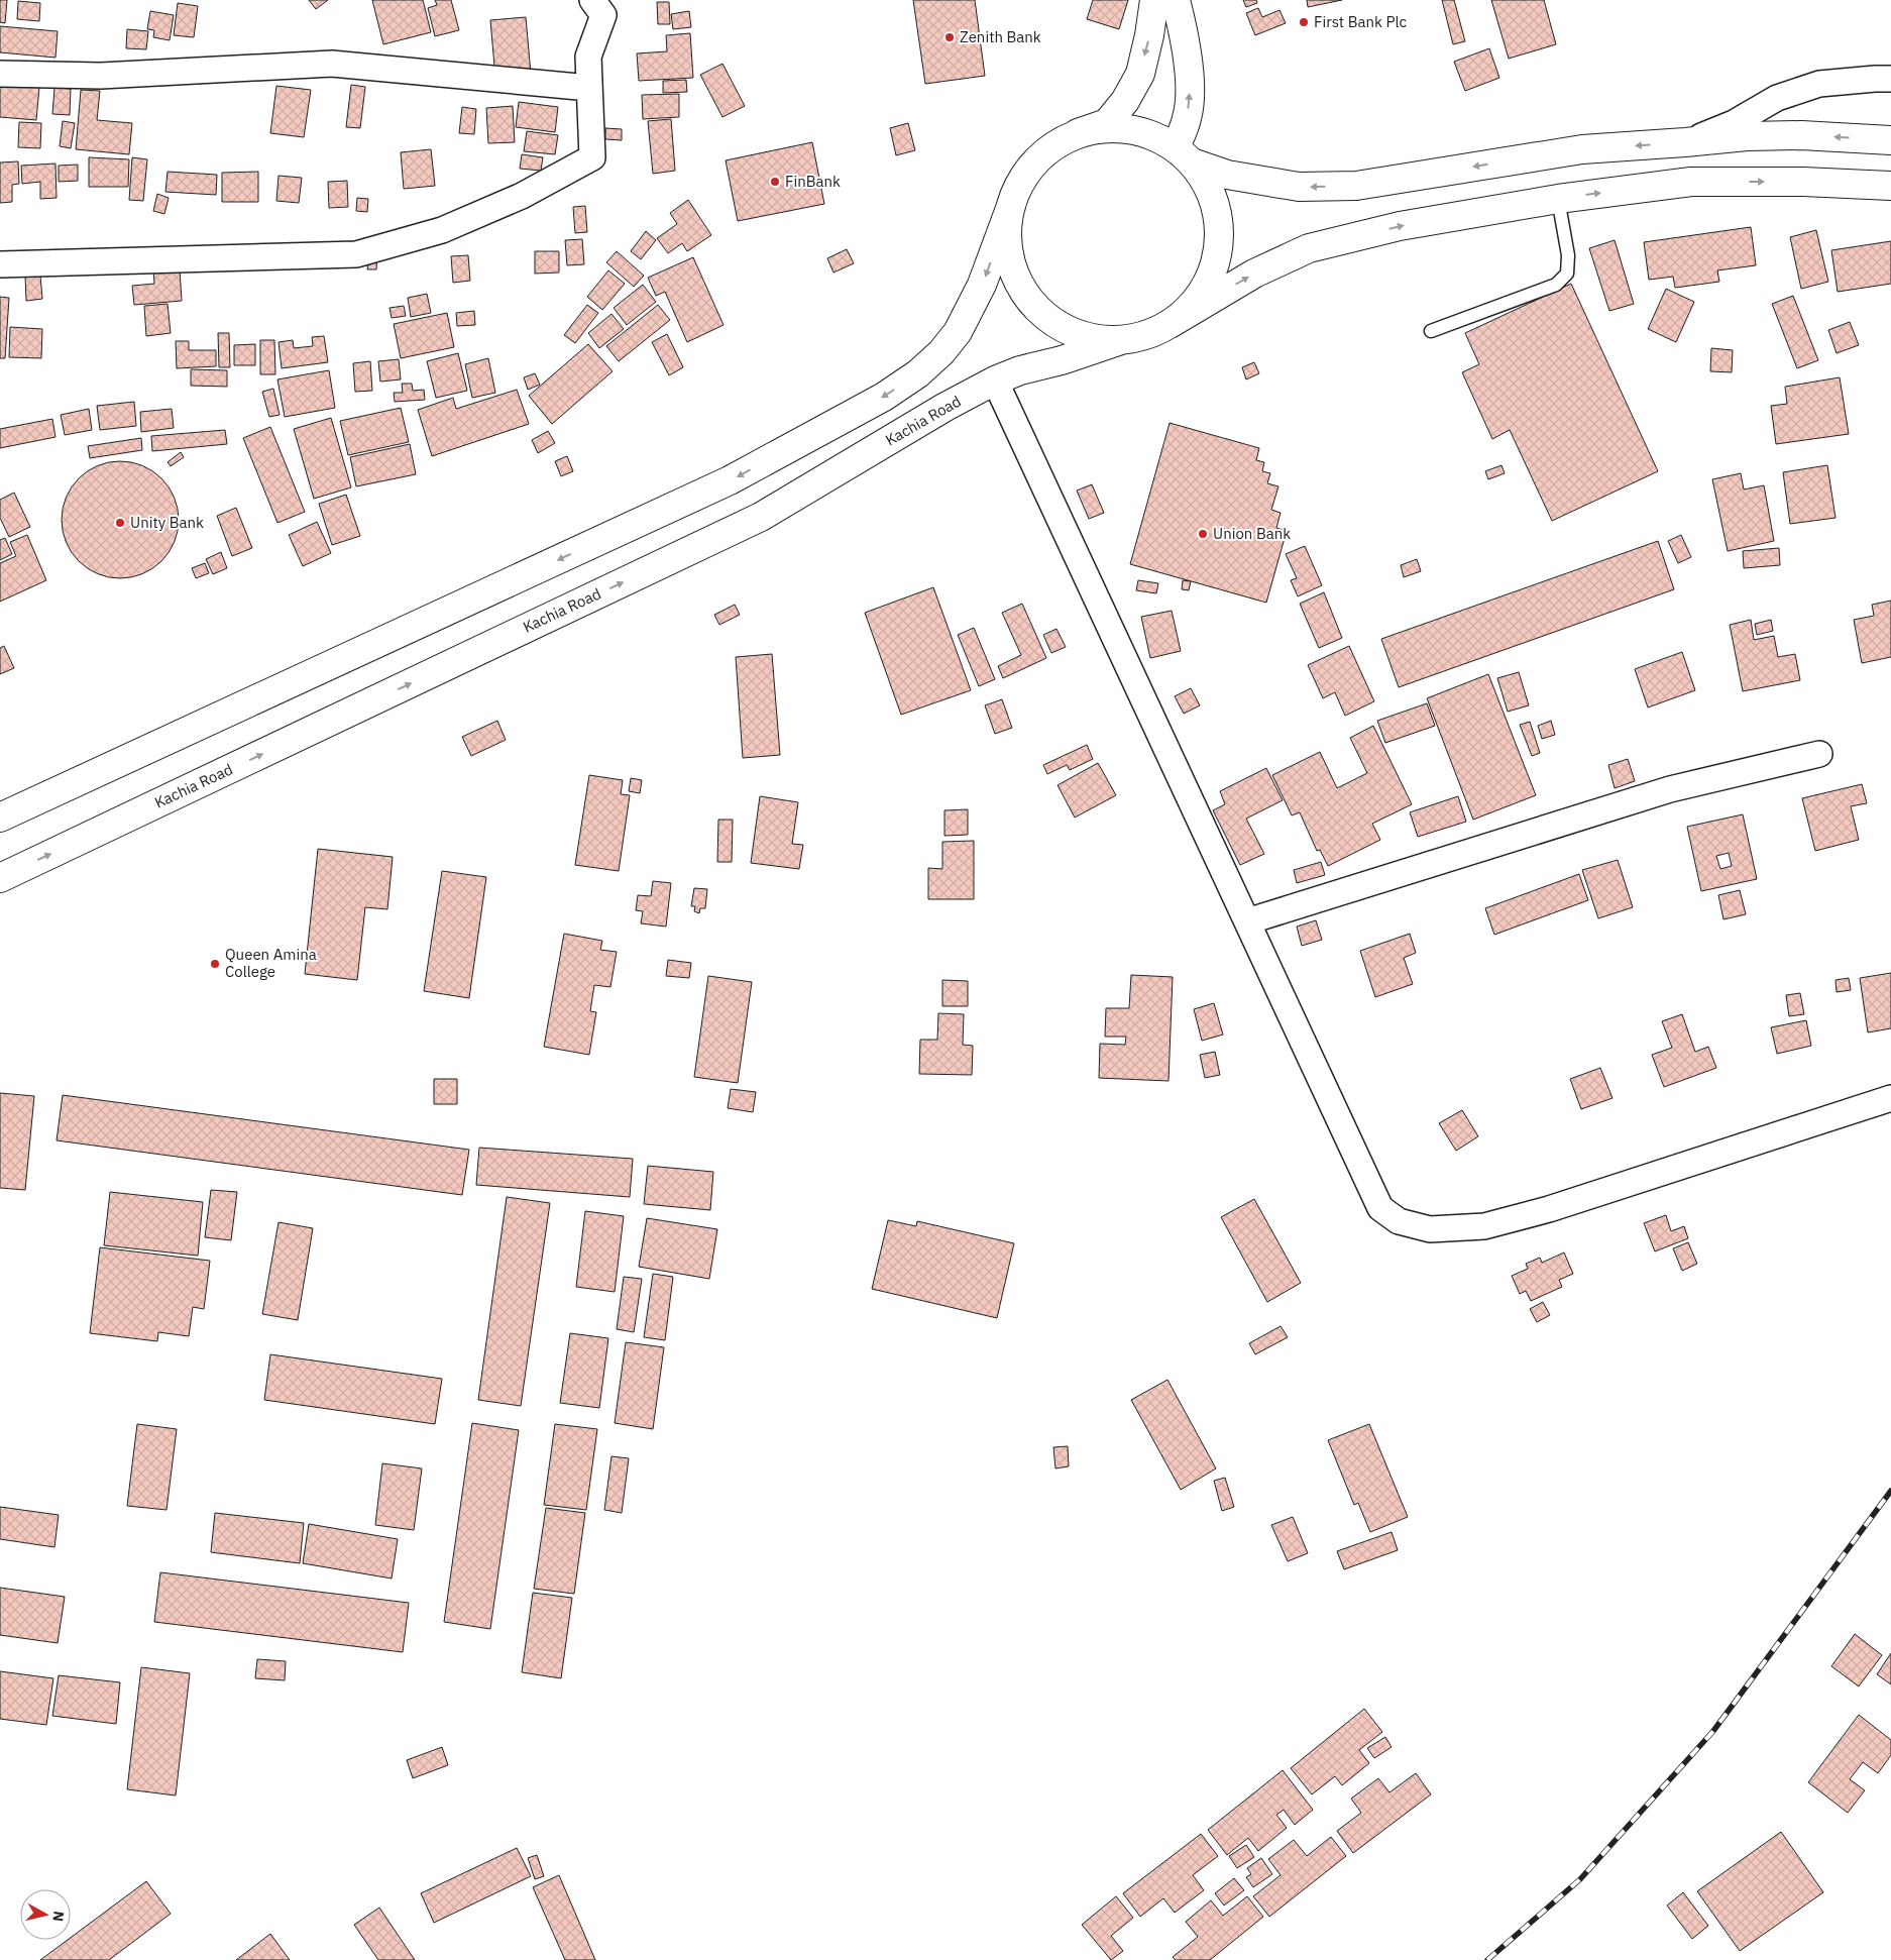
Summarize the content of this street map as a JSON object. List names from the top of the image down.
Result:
{
  "streets": {
    "main road": ["Kachia Road"]
  },
  "places": [
    "First Bank Plc",
    "Zenith Bank",
    "FinBank",
    "Unity Bank",
    "Union Bank",
    "Queen Amina College"
  ],
  "north": "right"
}
